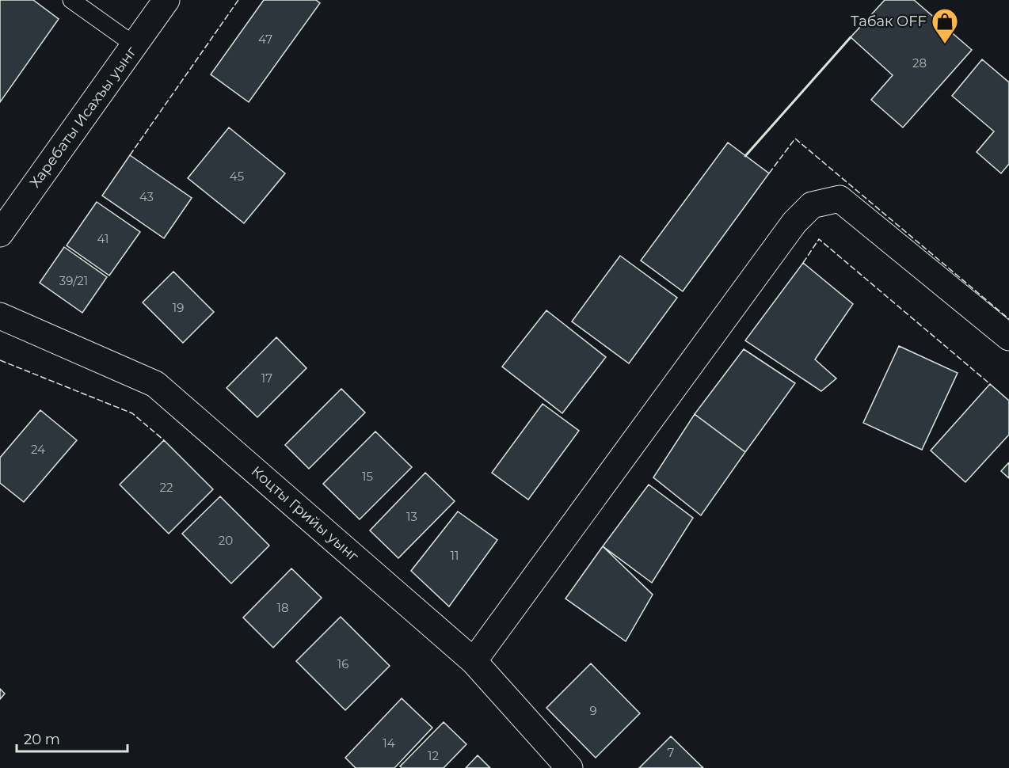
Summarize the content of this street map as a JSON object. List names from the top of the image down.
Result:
{
  "streets": {
    "street": ["Харебаты Исахъы уынг", "Коцты Грийы уынг"]
  },
  "places": {
    "shop": ["Табак OFF"]
  },
  "house_numbers": [
    "47",
    "28",
    "45",
    "43",
    "41",
    "39/21",
    "19",
    "17",
    "24",
    "15",
    "22",
    "13",
    "20",
    "11",
    "18",
    "16",
    "9",
    "14",
    "7",
    "12"
  ],
  "scale_bar": "20 m"
}
